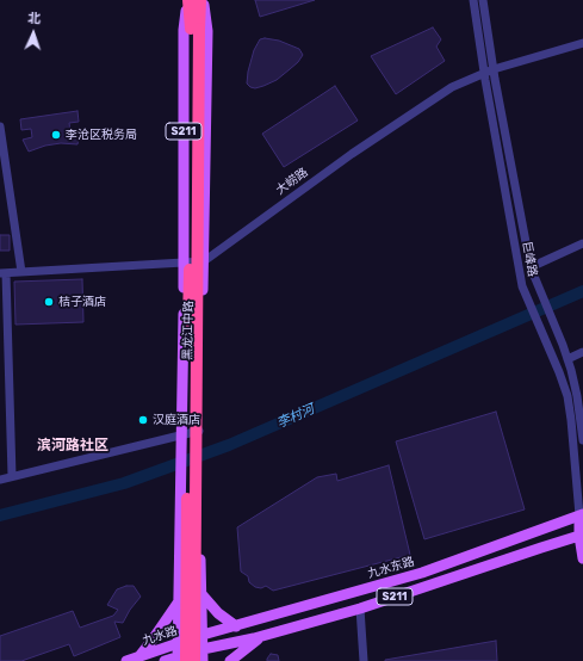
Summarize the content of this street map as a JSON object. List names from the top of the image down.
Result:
{
  "streets": {
    "highway": ["黑龙江中路"],
    "main road": ["S211", "九水东路", "九水路"],
    "street": ["大崂路", "巨峰路"]
  },
  "crossings": [
    ["S211", "黑龙江中路"],
    ["大崂路", "巨峰路"],
    ["大崂路", "黑龙江中路"],
    ["巨峰路", "九水东路"],
    ["黑龙江中路", "九水东路"],
    ["黑龙江中路", "九水路"],
    ["九水东路", "九水路"]
  ],
  "districts": ["滨河路社区"],
  "water": ["李村河"],
  "places": ["李沧区税务局", "桔子酒店", "汉庭酒店"],
  "north": "top"
}
